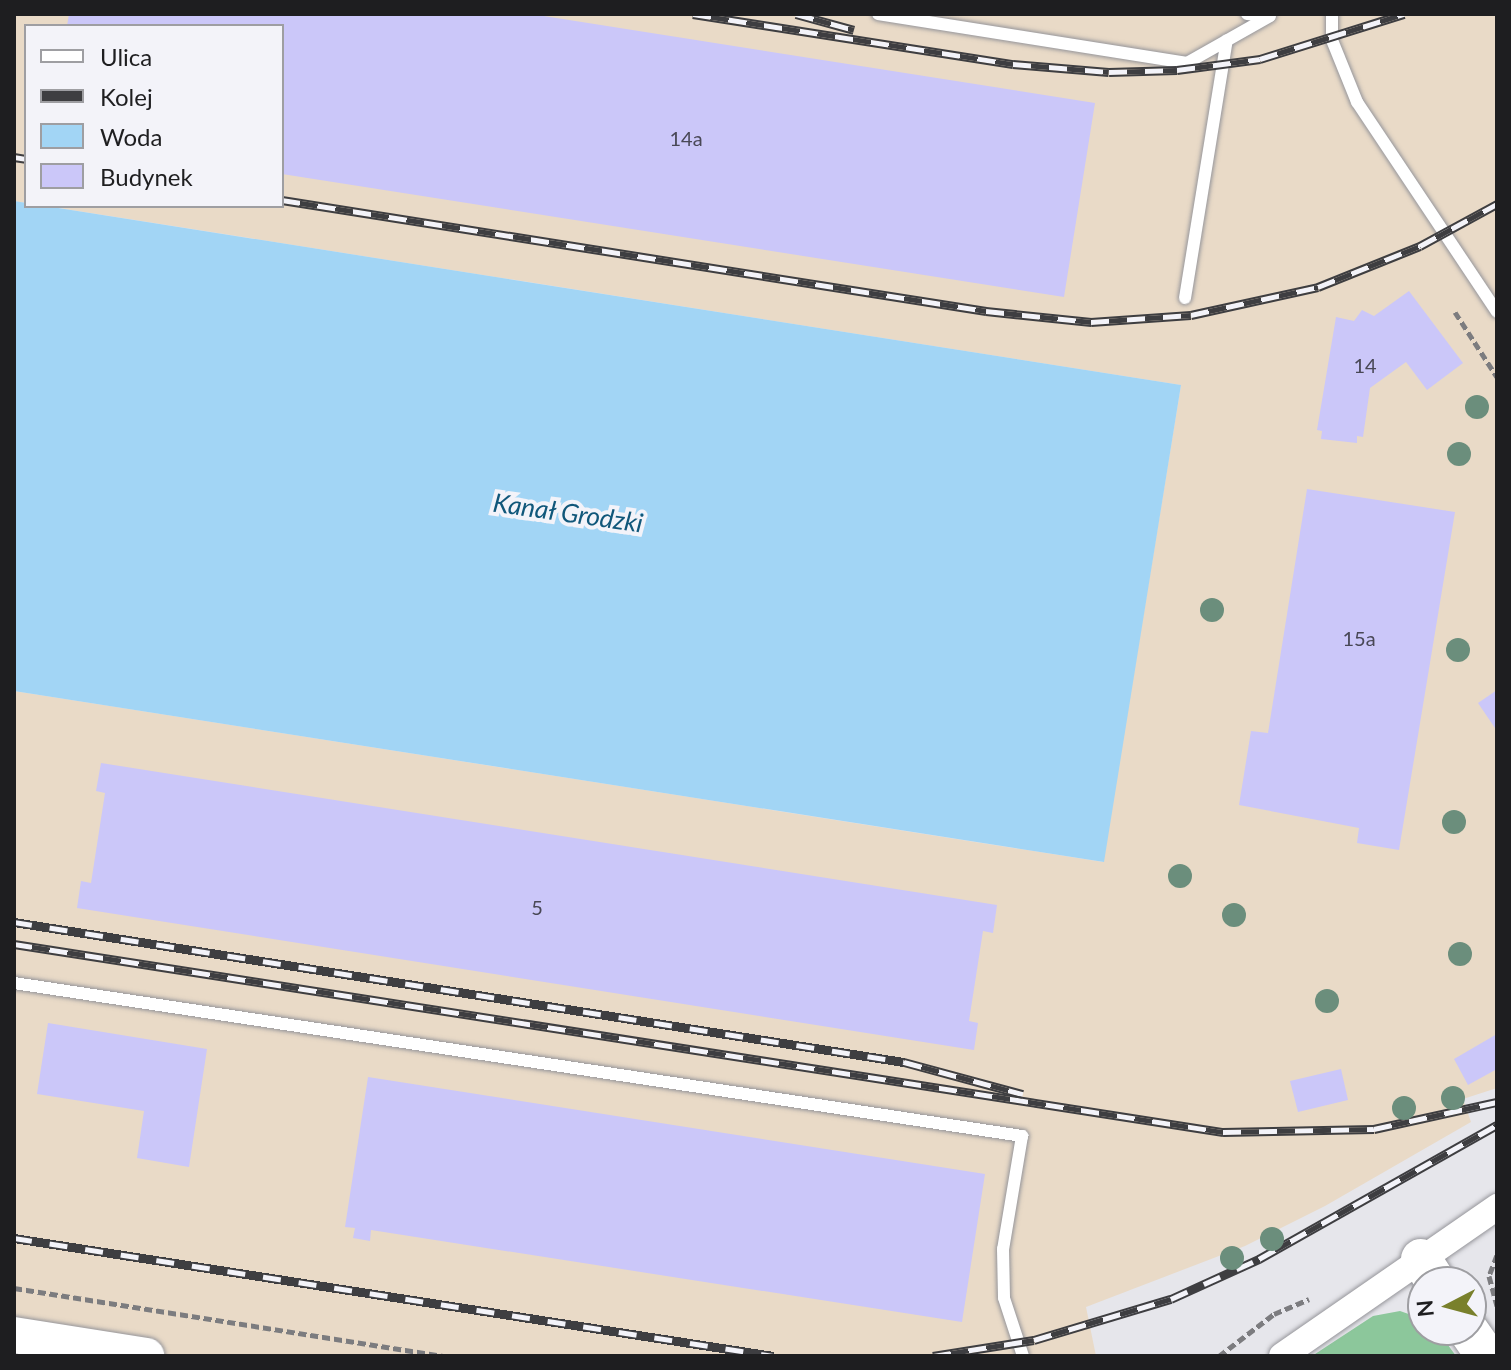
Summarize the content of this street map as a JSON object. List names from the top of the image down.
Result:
{
  "water": ["Kanał Grodzki"],
  "house_numbers": [
    "14a",
    "14",
    "15a",
    "5"
  ],
  "legend": [
    "Ulica",
    "Kolej",
    "Woda",
    "Budynek"
  ],
  "north": "left"
}
